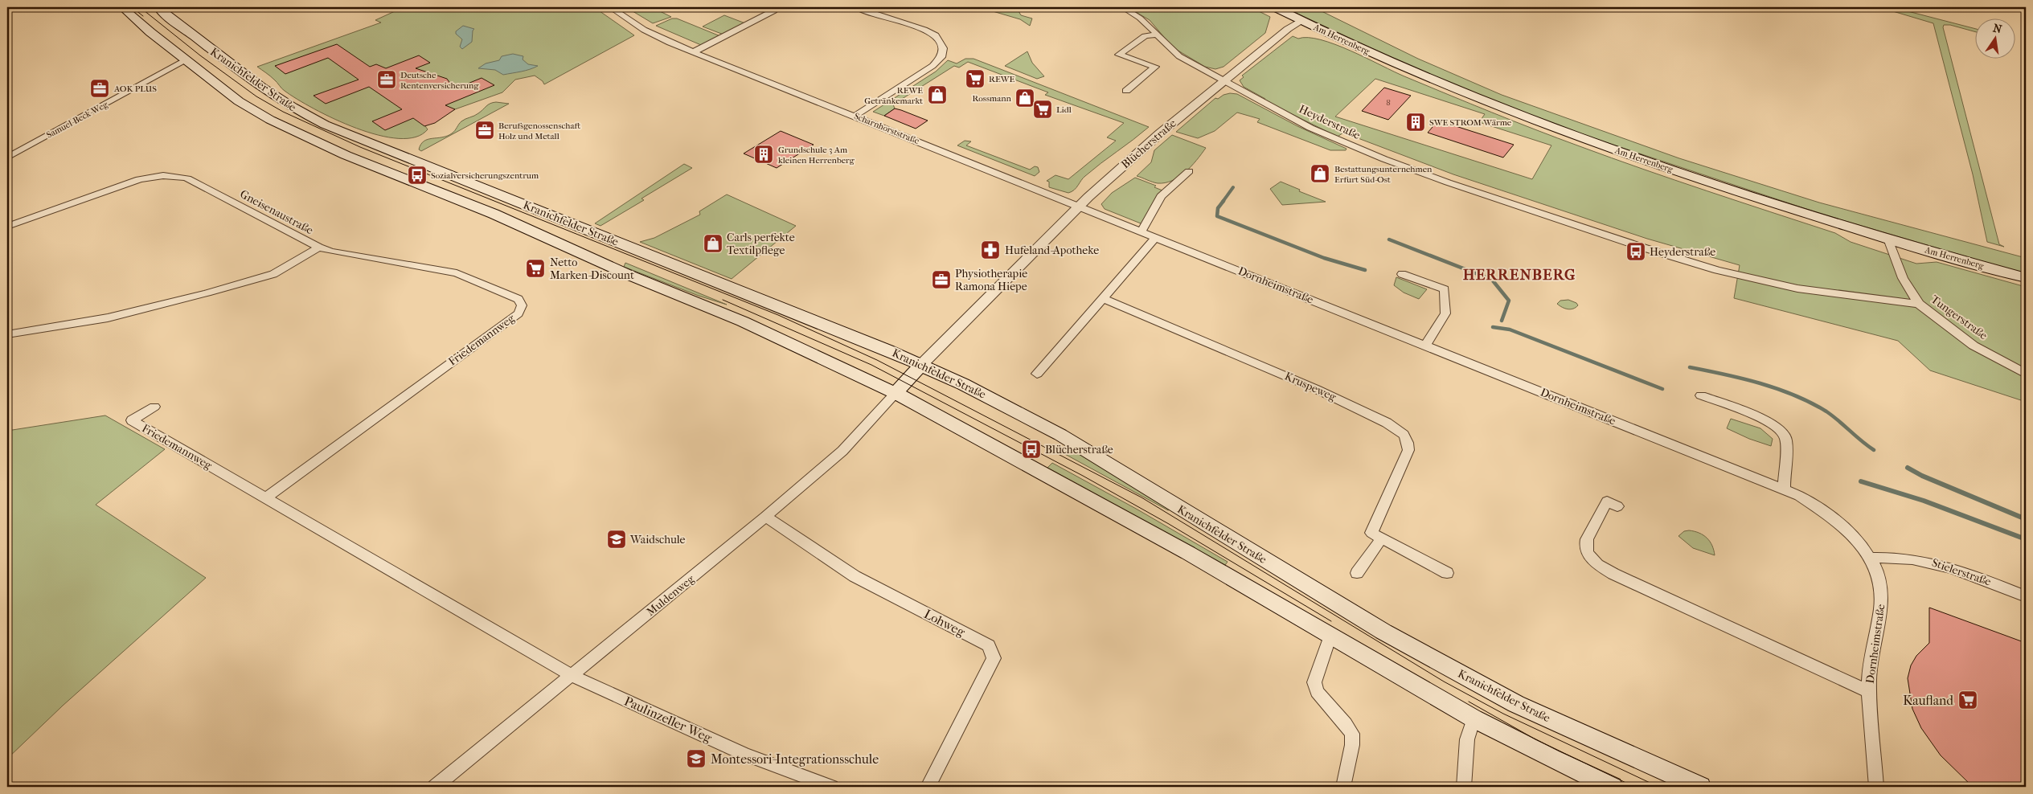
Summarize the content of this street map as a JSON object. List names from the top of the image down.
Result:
{
  "streets": {
    "main road": ["Am Herrenberg", "Kranichfelder Straße", "Samuel-Beck-Weg"],
    "street": [
      "Heyderstraße",
      "Scharnhorststraße",
      "Blücherstraße",
      "Gneisenaustraße",
      "Dornheimstraße",
      "Tungerstraße",
      "Friedemannweg",
      "Kruspeweg",
      "Stielerstraße",
      "Muldenweg",
      "Lohweg",
      "Paulinzeller Weg"
    ]
  },
  "crossings": [
    ["Am Herrenberg", "Blücherstraße"],
    ["Am Herrenberg", "Tungerstraße"],
    ["Kranichfelder Straße", "Samuel-Beck-Weg"],
    ["Kranichfelder Straße", "Blücherstraße"],
    ["Kranichfelder Straße", "Muldenweg"],
    ["Heyderstraße", "Blücherstraße"],
    ["Heyderstraße", "Tungerstraße"],
    ["Scharnhorststraße", "Blücherstraße"],
    ["Scharnhorststraße", "Dornheimstraße"],
    ["Blücherstraße", "Dornheimstraße"],
    ["Gneisenaustraße", "Friedemannweg"],
    ["Dornheimstraße", "Stielerstraße"],
    ["Friedemannweg", "Muldenweg"],
    ["Friedemannweg", "Paulinzeller Weg"],
    ["Muldenweg", "Lohweg"],
    ["Muldenweg", "Paulinzeller Weg"]
  ],
  "districts": ["HERRENBERG"],
  "places": {
    "supermarket": [
      "REWE",
      "Lidl",
      "Netto Marken-Discount",
      "Kaufland"
    ],
    "office": [
      "Deutsche Rentenversicherung",
      "AOK PLUS",
      "Berufsgenossenschaft Holz und Metall",
      "Physiotherapie Ramona Hiepe"
    ],
    "shop": [
      "REWE Getränkemarkt",
      "Rossmann",
      "Bestattungsunternehmen Erfurt Süd-Ost",
      "Carls perfekte Textilpflege"
    ],
    "building": ["SWE STROM Wärme", "Grundschule 3 Am kleinen Herrenberg"],
    "bus stop": ["Sozialversicherungszentrum", "Heyderstraße", "Blücherstraße"],
    "pharmacy": ["Hufeland-Apotheke"],
    "school or university": ["Waidschule", "Montessori-Integrationsschule"]
  },
  "house_numbers": ["8"],
  "north": "top"
}
